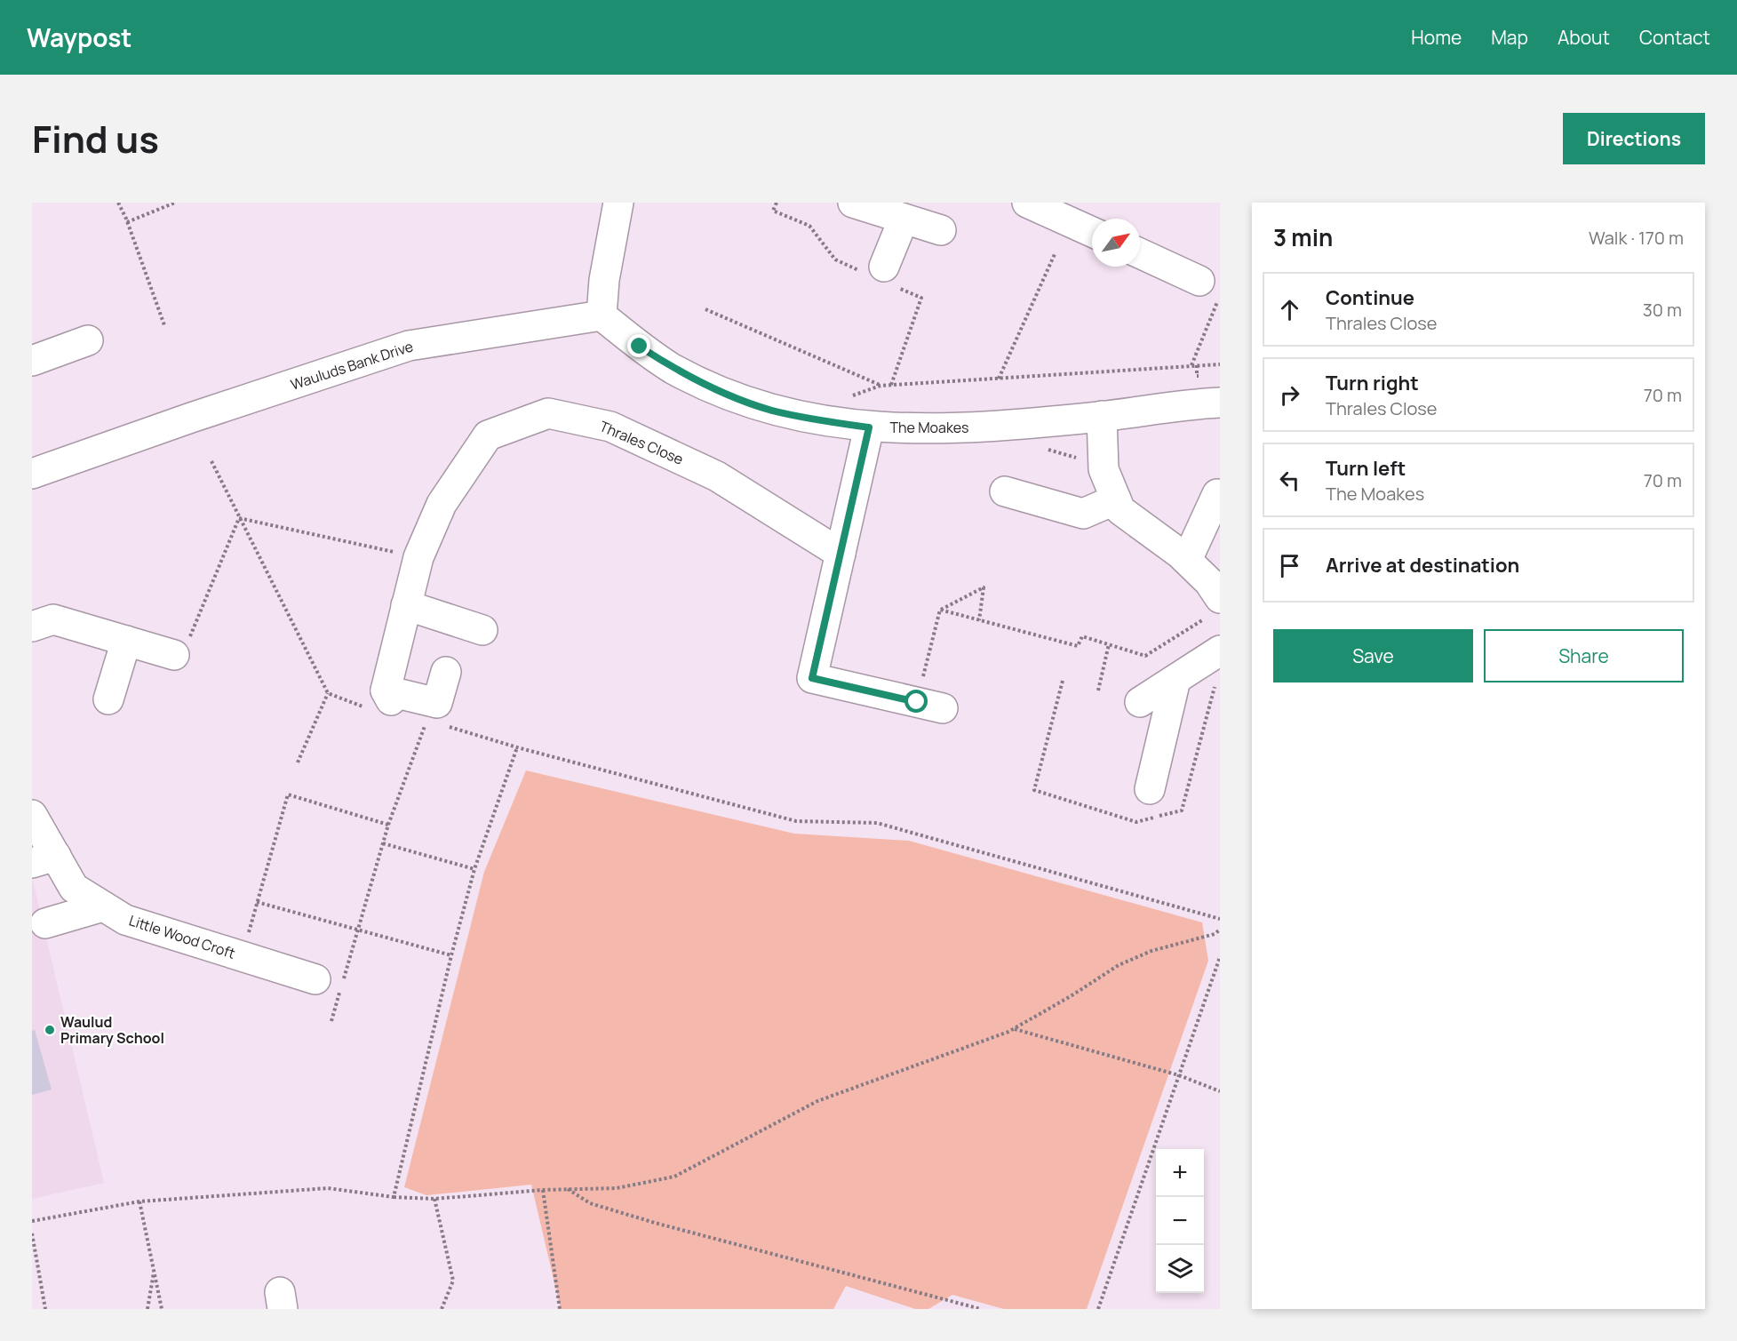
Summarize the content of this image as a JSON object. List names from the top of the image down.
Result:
{
  "streets": {
    "street": [
      "Wauluds Bank Drive",
      "The Moakes",
      "Thrales Close",
      "Little Wood Croft"
    ]
  },
  "crossings": [
    ["Wauluds Bank Drive", "The Moakes"]
  ],
  "places": ["Waulud Primary School"],
  "north": "top right",
  "page": {
    "header": "Waypost",
    "nav": [
      "Home",
      "Map",
      "About",
      "Contact"
    ],
    "title": "Find us",
    "buttons": [
      "Directions",
      ["Save", "Share"]
    ],
    "heading": ["3 min", "Walk · 170 m"],
    "list": [
      ["Continue", "Thrales Close", "30 m"],
      ["Turn right", "Thrales Close", "70 m"],
      ["Turn left", "The Moakes", "70 m"],
      "Arrive at destination"
    ],
    "map_buttons": ["+", "−"]
  }
}
